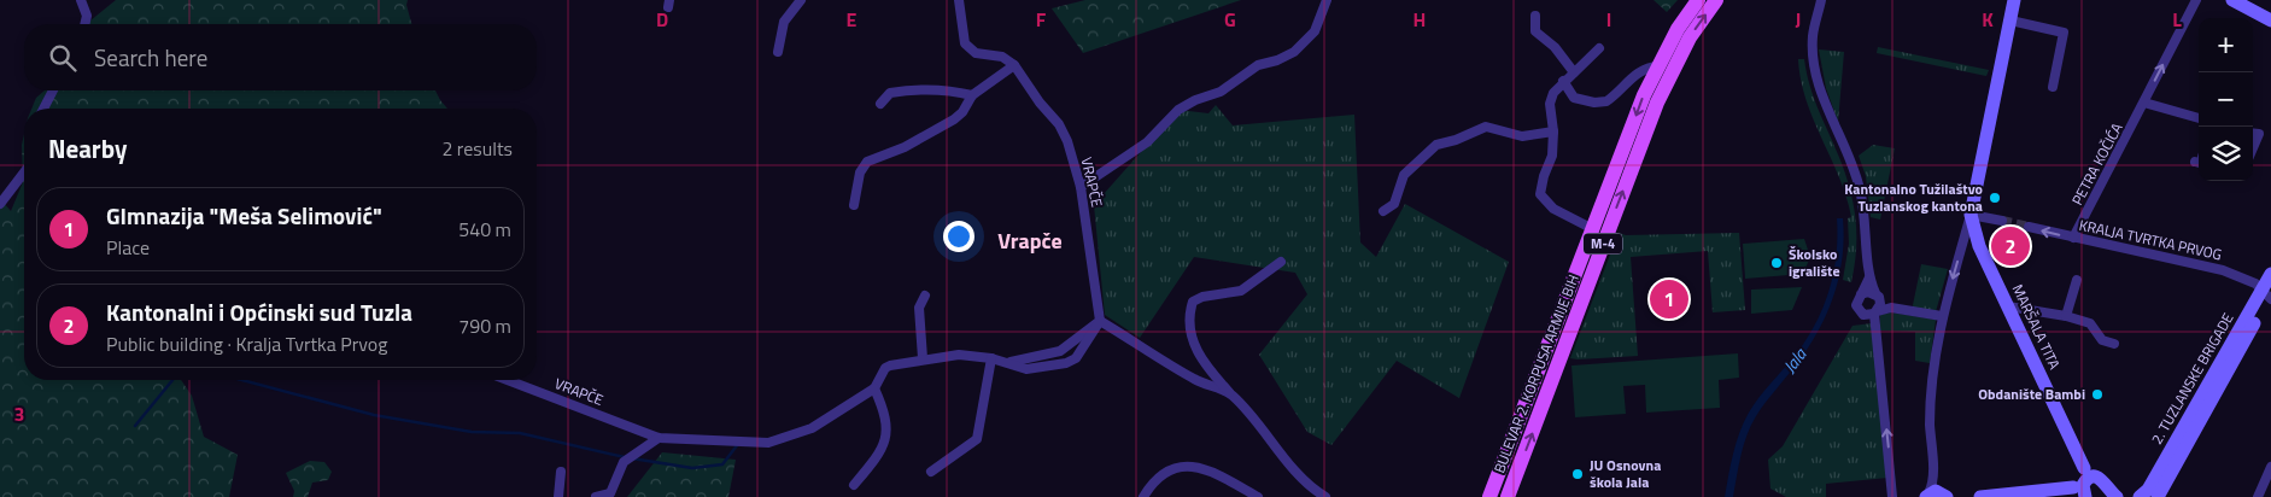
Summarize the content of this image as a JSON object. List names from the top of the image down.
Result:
{
  "streets": {
    "main road": ["M-4", "BULEVAR 2. KORPUSA ARMIJE BIH"],
    "street": [
      "PETRA KOČIĆA",
      "VRAPČE",
      "KRALJA TVRTKA PRVOG",
      "MARŠALA TITA",
      "2. TUZLANSKE BRIGADE"
    ]
  },
  "crossings": [
    ["PETRA KOČIĆA", "KRALJA TVRTKA PRVOG"],
    ["KRALJA TVRTKA PRVOG", "2. TUZLANSKE BRIGADE"]
  ],
  "one_way": ["PETRA KOČIĆA"],
  "districts": ["Vrapče"],
  "water": ["Jala"],
  "places": [
    "Kantonalno Tužilaštvo Tuzlanskog kantona",
    "Školsko igralište",
    "Obdanište Bambi",
    "JU Osnovna škola Jala"
  ],
  "page": {
    "map_buttons": ["+", "−"],
    "search": "Search here",
    "heading": ["Nearby", "2 results"],
    "list": [
      {
        "mark": "1",
        "name": "GImnazija \"Meša Selimović\"",
        "note": "Place",
        "value": "540 m"
      },
      {
        "mark": "2",
        "name": "Kantonalni i Općinski sud Tuzla",
        "note": "Public building · Kralja Tvrtka Prvog",
        "value": "790 m"
      }
    ],
    "pins": ["2", "1"]
  },
  "grid": {
    "columns": [
      "D",
      "E",
      "F",
      "G",
      "H",
      "I",
      "J",
      "K",
      "L"
    ],
    "rows": ["3"]
  }
}
